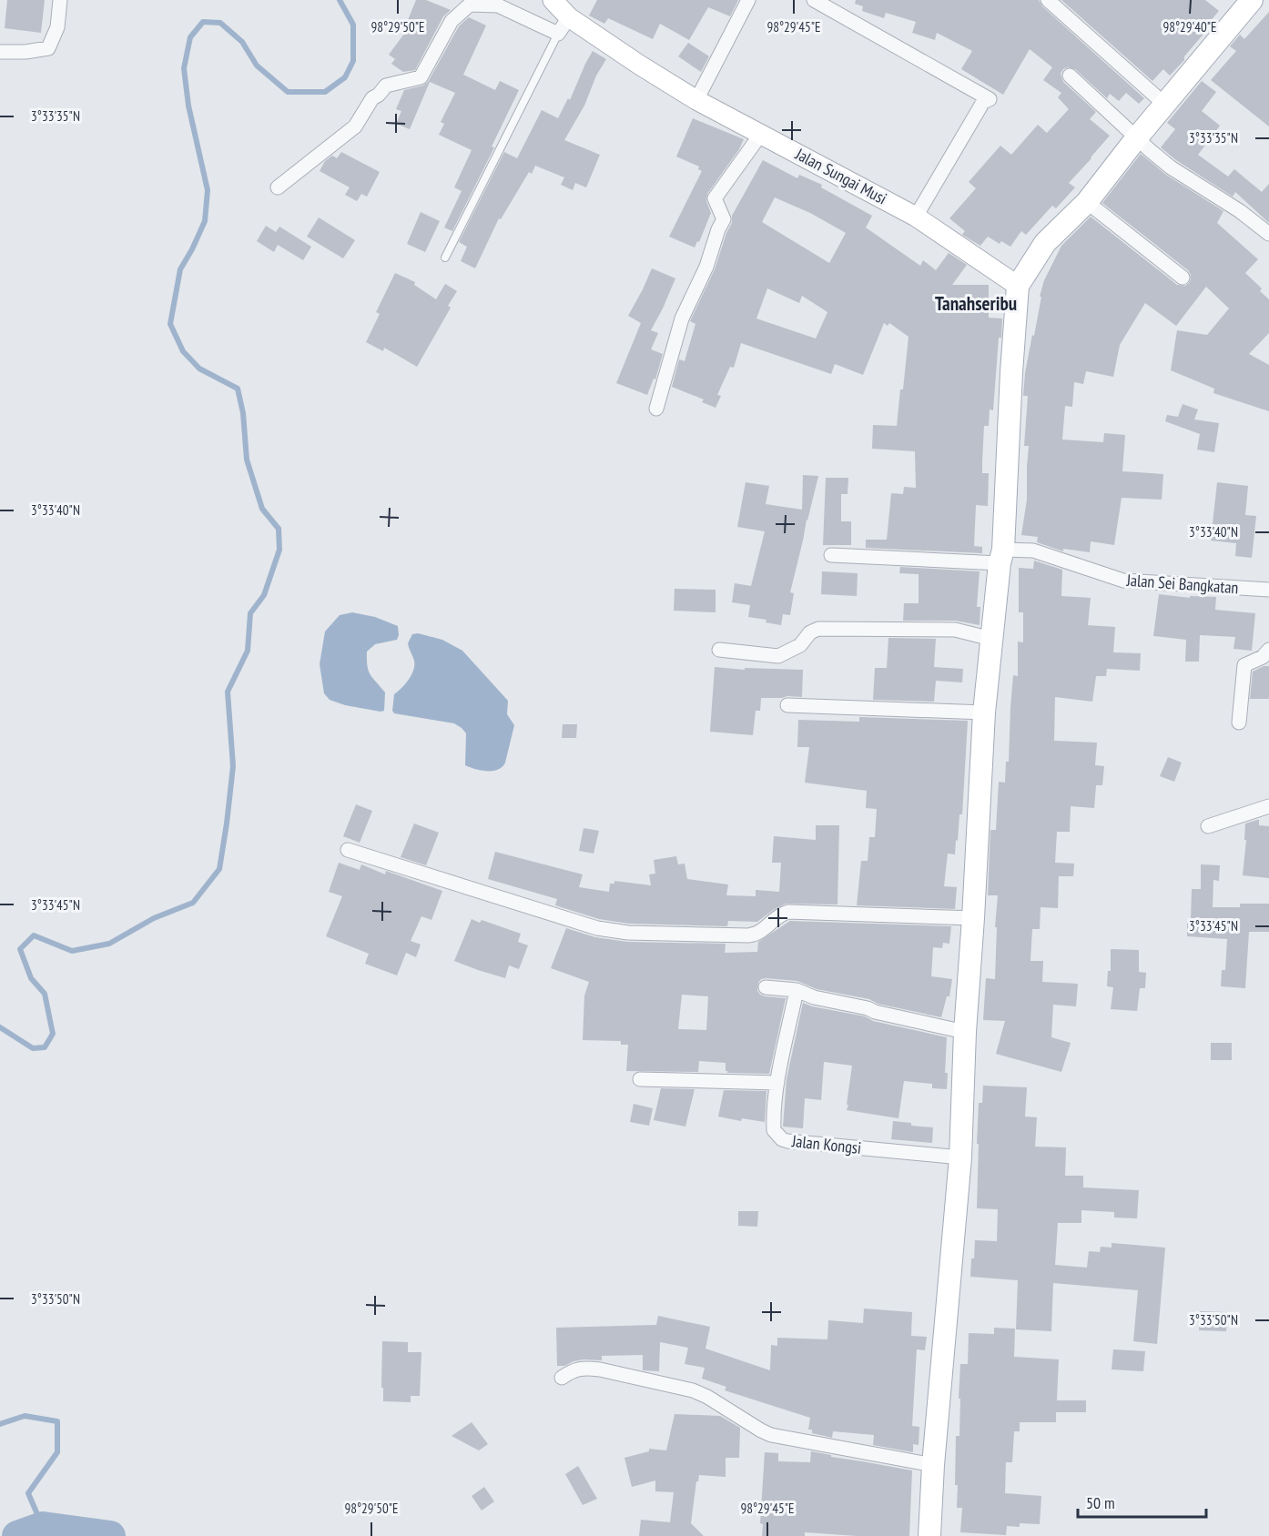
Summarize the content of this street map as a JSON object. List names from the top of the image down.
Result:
{
  "streets": {
    "main road": ["Jalan Sungai Musi"],
    "street": ["Jalan Sei Bangkatan", "Jalan Kongsi"]
  },
  "districts": ["Tanahseribu"],
  "scale_bar": "50 m",
  "coordinates": [
    "98°29'50\"E",
    "98°29'45\"E",
    "98°29'40\"E",
    "3°33'35\"N",
    "3°33'40\"N",
    "3°33'45\"N",
    "3°33'50\"N"
  ]
}
